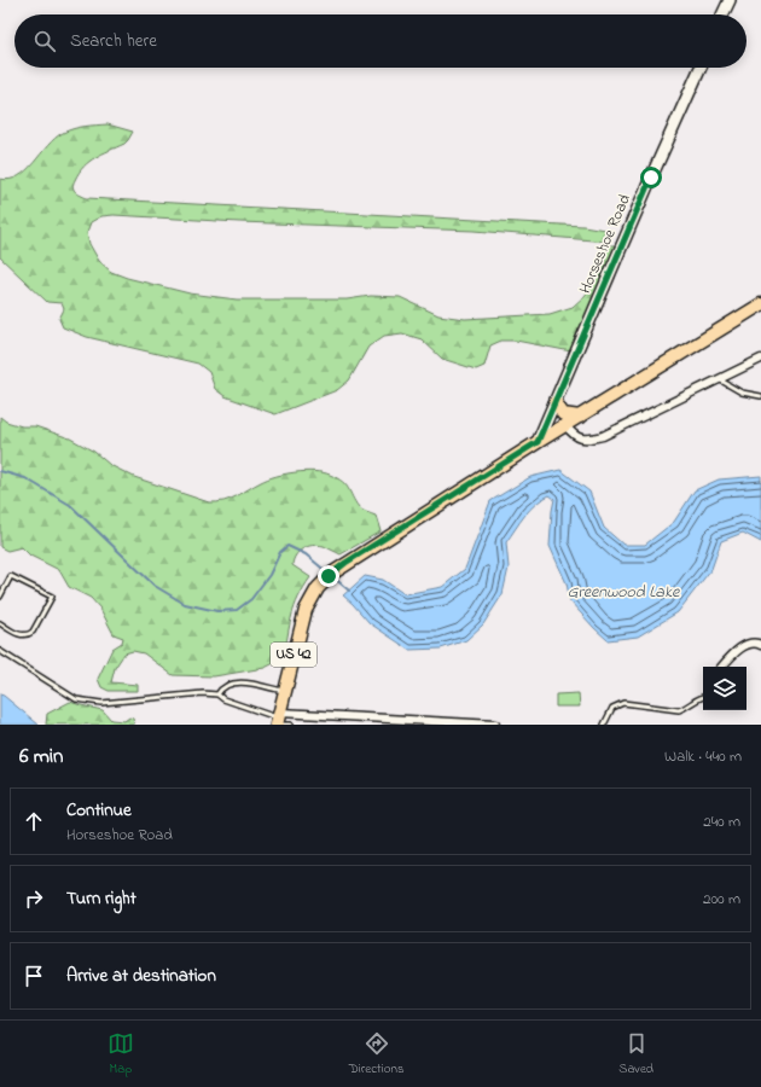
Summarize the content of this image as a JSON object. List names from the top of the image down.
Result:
{
  "streets": {
    "main road": ["US 42"],
    "street": ["Horseshoe Road"]
  },
  "crossings": [
    ["Horseshoe Road", "US 42"]
  ],
  "water": ["Greenwood Lake"],
  "page": {
    "search": "Search here",
    "heading": ["6 min", "Walk · 440 m"],
    "list": [
      ["Continue", "Horseshoe Road", "240 m"],
      ["Turn right", "200 m"],
      "Arrive at destination"
    ],
    "nav": ["Map", "Directions", "Saved"]
  }
}
